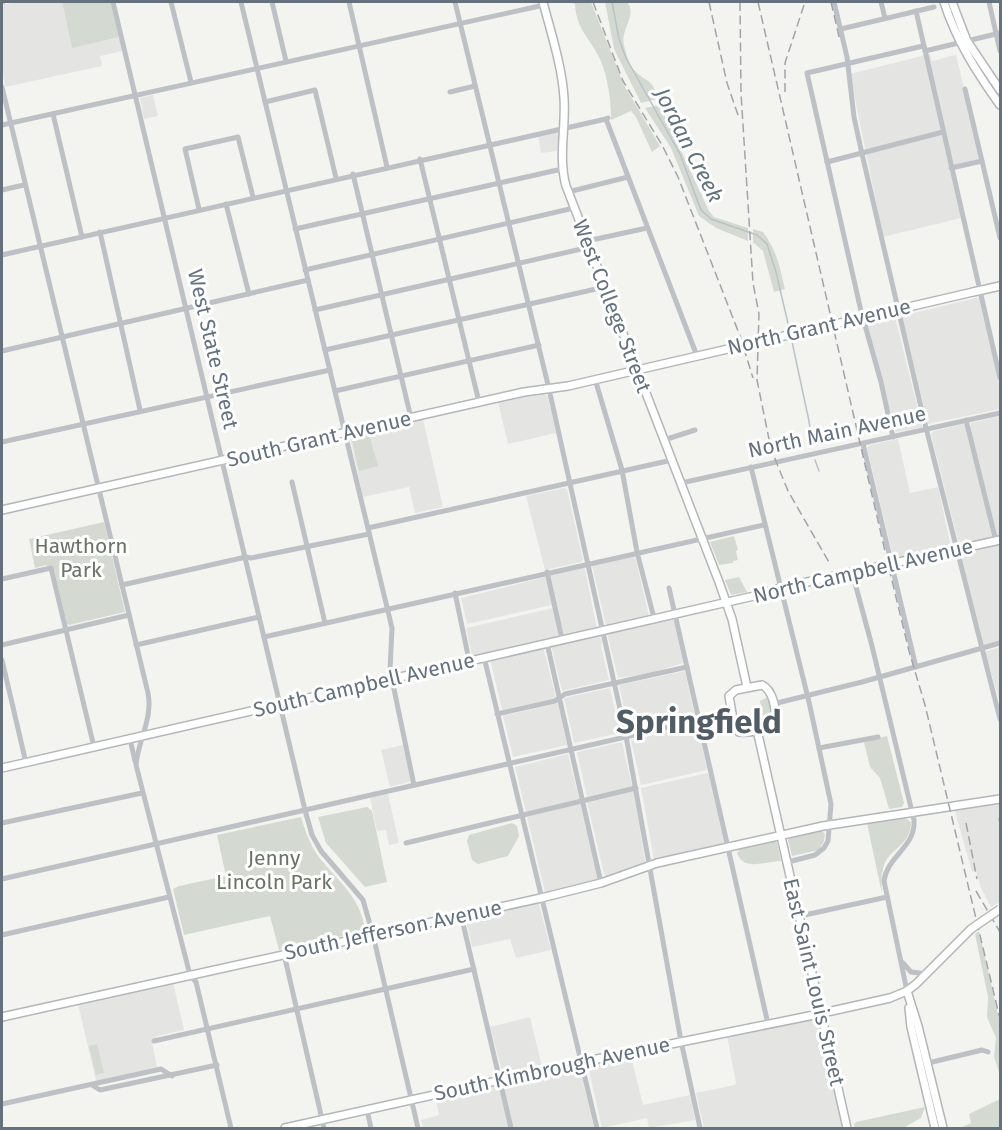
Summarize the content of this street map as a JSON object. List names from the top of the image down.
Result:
{
  "streets": {
    "main road": [
      "West College Street",
      "North Grant Avenue",
      "South Grant Avenue",
      "North Campbell Avenue",
      "South Campbell Avenue",
      "South Jefferson Avenue",
      "East Saint Louis Street",
      "South Kimbrough Avenue"
    ],
    "street": ["West State Street", "North Main Avenue"]
  },
  "crossings": [
    ["West College Street", "North Grant Avenue"],
    ["West College Street", "North Main Avenue"],
    ["West College Street", "South Grant Avenue"],
    ["West College Street", "North Campbell Avenue"],
    ["West College Street", "South Campbell Avenue"],
    ["West College Street", "East Saint Louis Street"],
    ["North Grant Avenue", "South Grant Avenue"],
    ["West State Street", "South Grant Avenue"],
    ["West State Street", "South Campbell Avenue"],
    ["West State Street", "South Jefferson Avenue"],
    ["West State Street", "South Kimbrough Avenue"],
    ["North Campbell Avenue", "South Campbell Avenue"],
    ["South Jefferson Avenue", "East Saint Louis Street"],
    ["East Saint Louis Street", "South Kimbrough Avenue"]
  ],
  "districts": ["Springfield"],
  "water": ["Jordan Creek"],
  "parks": ["Hawthorn Park", "Jenny Lincoln Park"]
}
